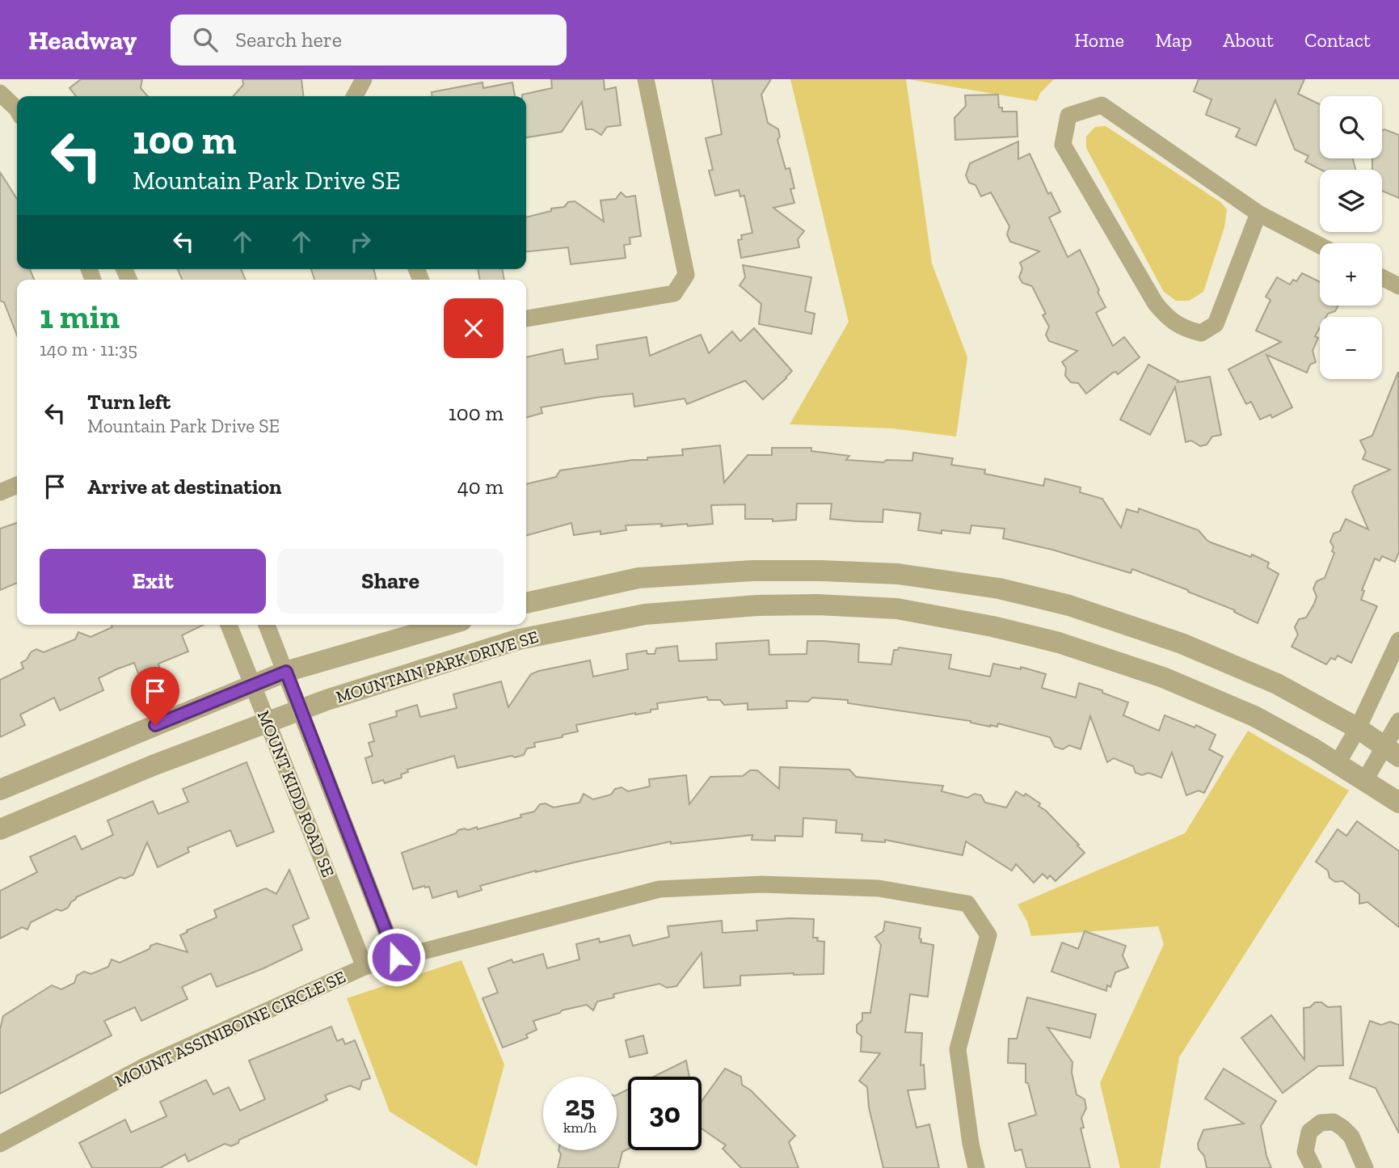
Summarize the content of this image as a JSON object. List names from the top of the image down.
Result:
{
  "streets": {
    "street": ["MOUNTAIN PARK DRIVE SE", "MOUNT KIDD ROAD SE", "MOUNT ASSINIBOINE CIRCLE SE"]
  },
  "crossings": [
    ["MOUNTAIN PARK DRIVE SE", "MOUNT KIDD ROAD SE"],
    ["MOUNT KIDD ROAD SE", "MOUNT ASSINIBOINE CIRCLE SE"]
  ],
  "page": {
    "header": "Headway",
    "search": "Search here",
    "nav": [
      "Home",
      "Map",
      "About",
      "Contact"
    ],
    "map_buttons": ["+", "−"],
    "turn": ["100 m", "Mountain Park Drive SE"],
    "heading": ["1 min", "140 m · 11:35"],
    "list": [
      {
        "name": "Turn left",
        "note": "Mountain Park Drive SE",
        "value": "100 m"
      },
      {
        "name": "Arrive at destination",
        "value": "40 m"
      }
    ],
    "buttons": ["Exit", "Share"],
    "speed": "25 km/h",
    "limit": "30"
  }
}
